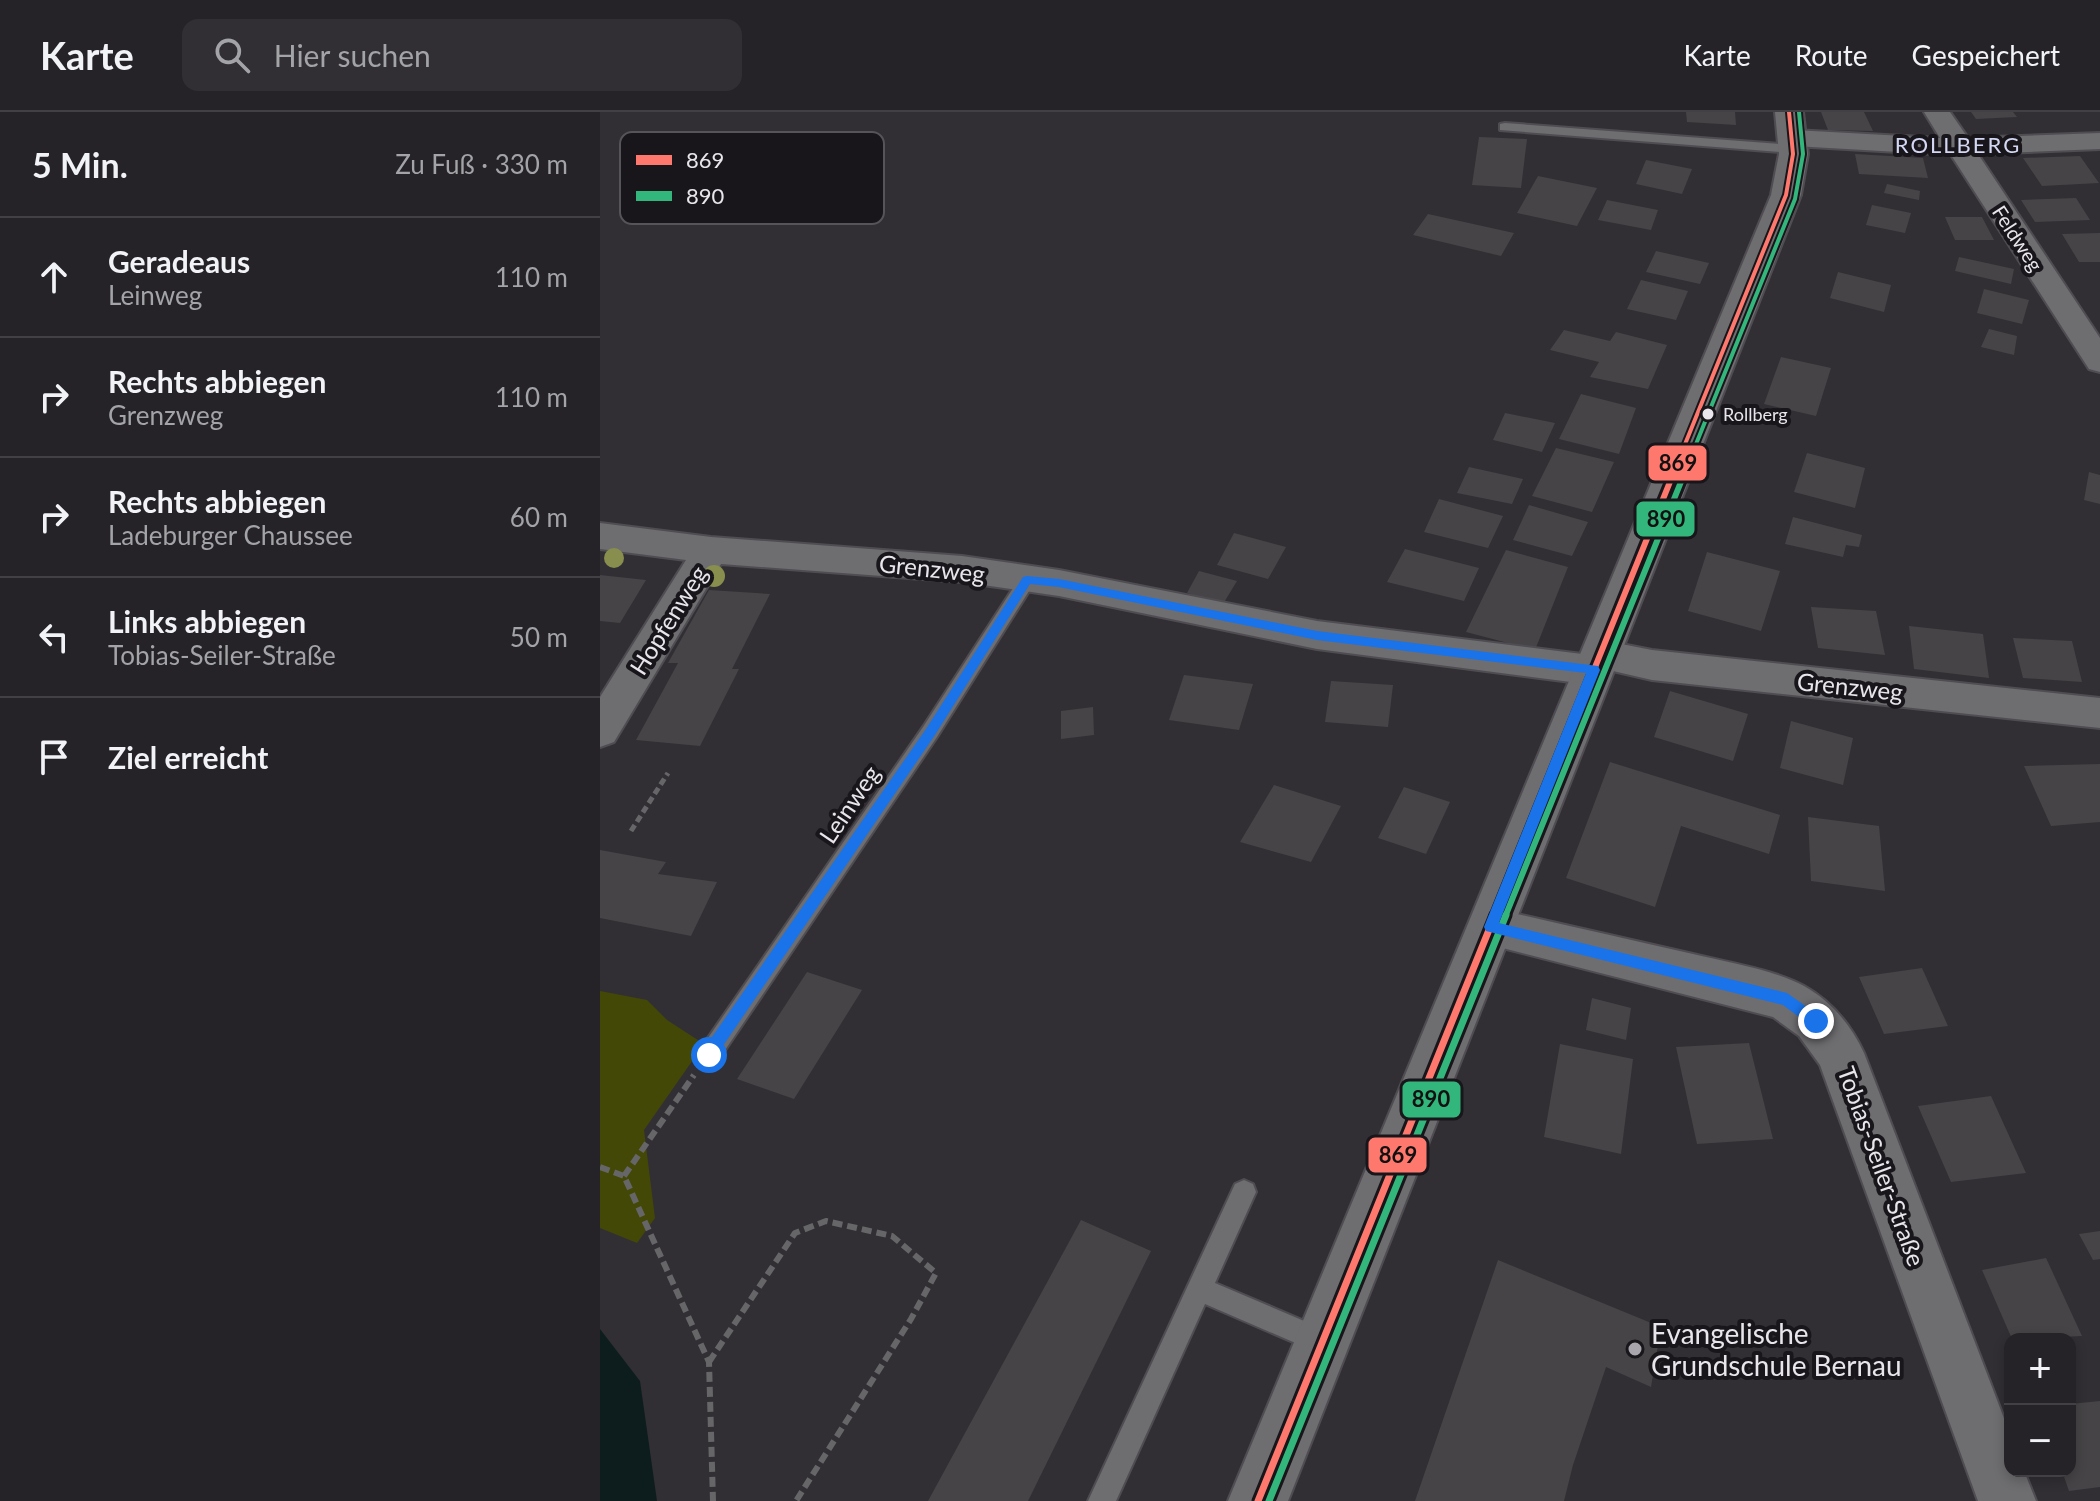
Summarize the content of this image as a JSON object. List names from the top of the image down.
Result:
{
  "streets": {
    "street": [
      "Feldweg",
      "Grenzweg",
      "Hopfenweg",
      "Tobias-Seiler-Straße"
    ],
    "lane": ["Leinweg"]
  },
  "crossings": [
    ["Grenzweg", "Hopfenweg"],
    ["Grenzweg", "Leinweg"]
  ],
  "districts": ["ROLLBERG"],
  "places": ["Rollberg", "Evangelische Grundschule Bernau"],
  "lines": ["transit line 869", "transit line 890"],
  "legend": ["869", "890"],
  "page": {
    "header": "Karte",
    "search": "Hier suchen",
    "nav": ["Karte", "Route", "Gespeichert"],
    "heading": ["5 Min.", "Zu Fuß · 330 m"],
    "list": [
      ["Geradeaus", "Leinweg", "110 m"],
      ["Rechts abbiegen", "Grenzweg", "110 m"],
      ["Rechts abbiegen", "Ladeburger Chaussee", "60 m"],
      ["Links abbiegen", "Tobias-Seiler-Straße", "50 m"],
      "Ziel erreicht"
    ],
    "map_buttons": ["+", "−"]
  }
}
